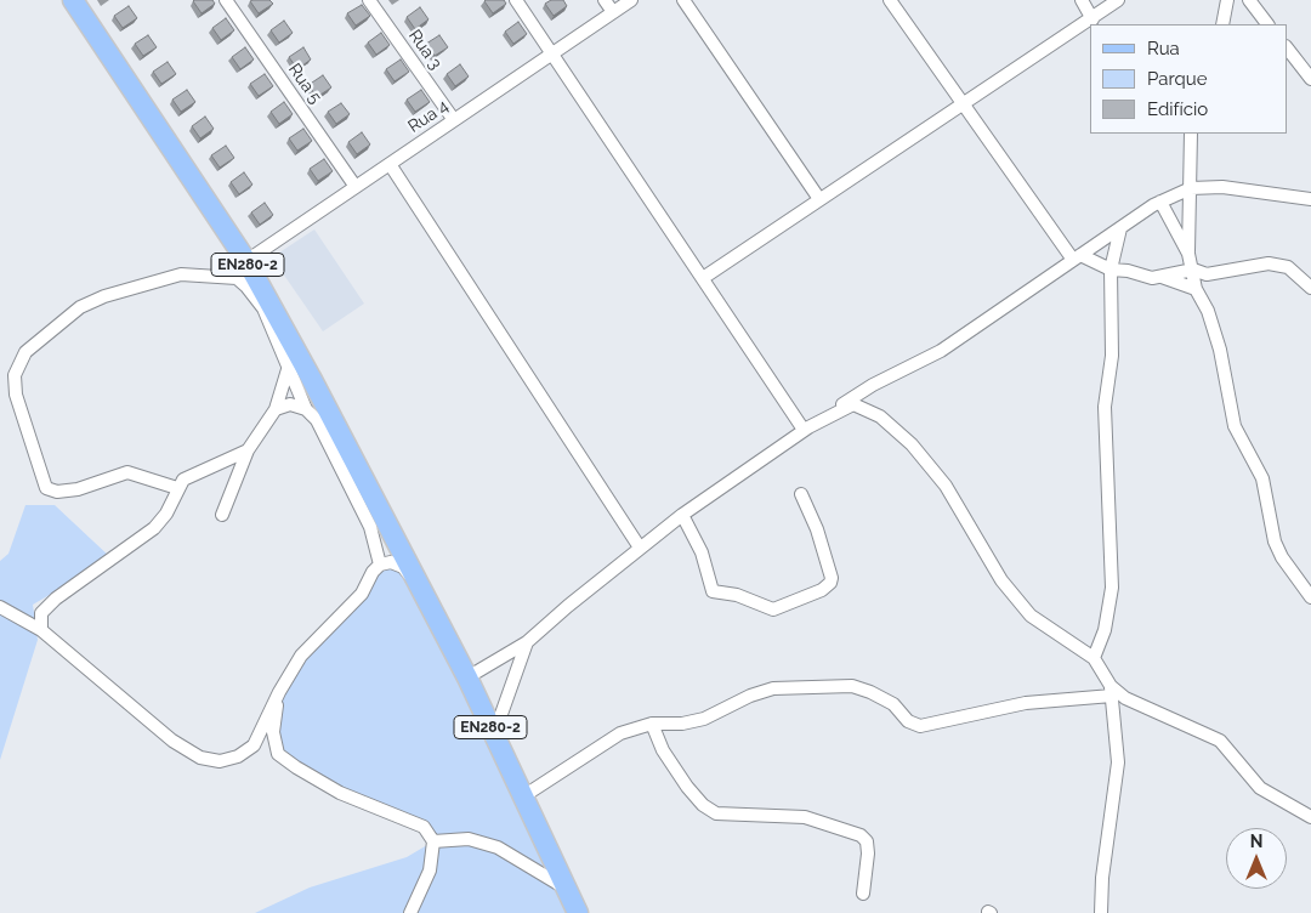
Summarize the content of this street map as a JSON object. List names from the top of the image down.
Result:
{
  "streets": {
    "main road": ["EN280-2"],
    "street": ["Rua 3", "Rua 5", "Rua 4"]
  },
  "crossings": [
    ["Rua 3", "Rua 4"],
    ["Rua 5", "Rua 4"],
    ["Rua 4", "EN280-2"]
  ],
  "legend": ["Rua", "Parque", "Edifício"],
  "north": "top"
}
